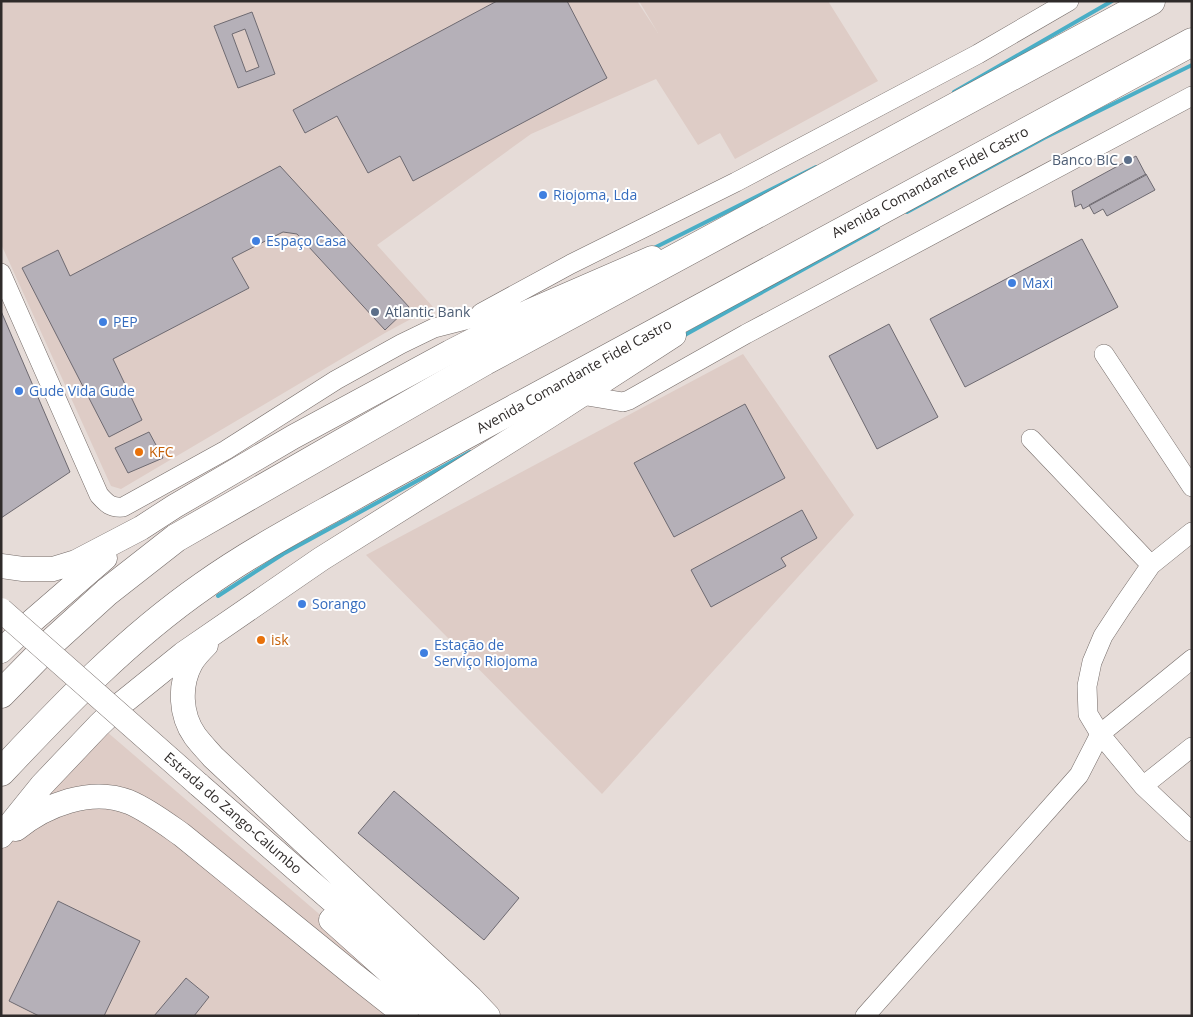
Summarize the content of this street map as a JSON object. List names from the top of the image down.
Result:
{
  "streets": {
    "highway": ["Avenida Comandante Fidel Castro"],
    "main road": ["Estrada do Zango-Calumbo"]
  },
  "places": [
    "Banco BIC",
    "Riojoma, Lda",
    "Espaço Casa",
    "Maxi",
    "Atlantic Bank",
    "PEP",
    "Gude Vida Gude",
    "KFC",
    "Sorango",
    "isk",
    "Estação de Serviço Riojoma"
  ]
}
